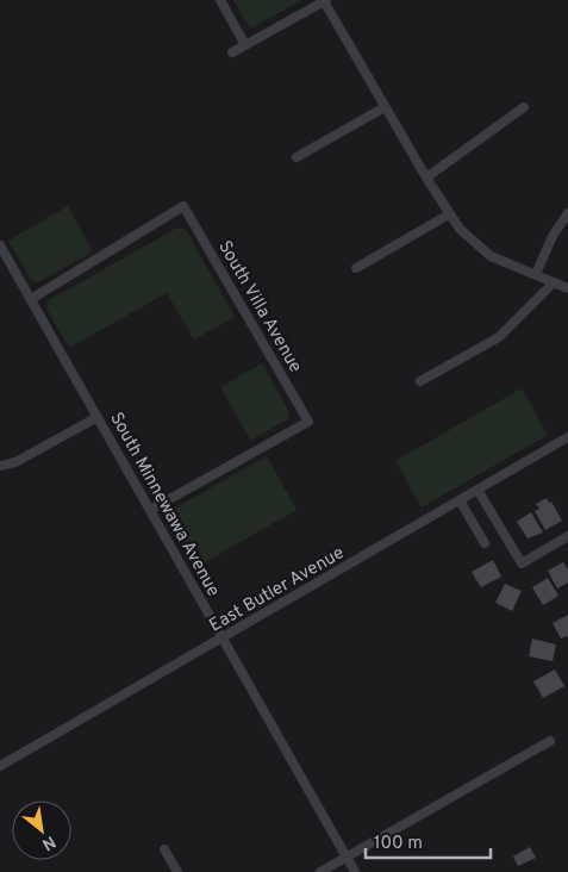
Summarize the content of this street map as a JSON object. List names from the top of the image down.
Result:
{
  "streets": {
    "street": ["South Villa Avenue", "South Minnewawa Avenue", "East Butler Avenue"]
  },
  "crossings": [
    ["South Villa Avenue", "South Minnewawa Avenue"],
    ["South Minnewawa Avenue", "East Butler Avenue"]
  ],
  "scale_bar": "100 m",
  "north": "bottom right"
}
